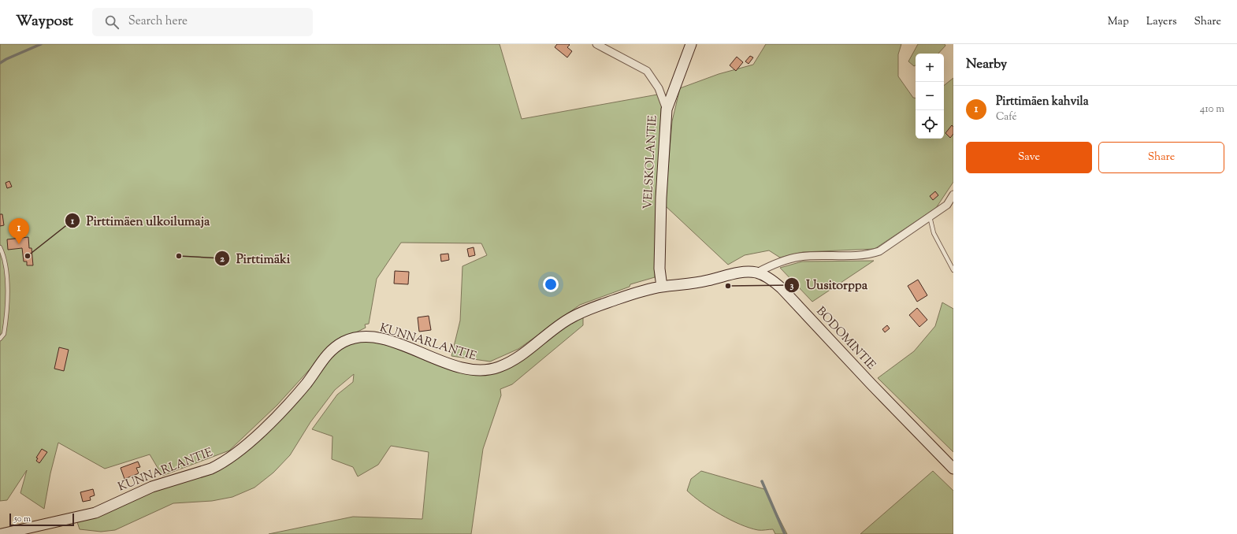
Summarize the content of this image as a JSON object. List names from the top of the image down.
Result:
{
  "streets": {
    "main road": ["VELSKOLANTIE", "BODOMINTIE", "KUNNARLANTIE"]
  },
  "crossings": [
    ["VELSKOLANTIE", "BODOMINTIE"],
    ["VELSKOLANTIE", "KUNNARLANTIE"],
    ["BODOMINTIE", "KUNNARLANTIE"]
  ],
  "places": ["Pirttimäen ulkoilumaja", "Pirttimäki", "Uusitorppa"],
  "scale_bar": "50 m",
  "page": {
    "header": "Waypost",
    "search": "Search here",
    "nav": ["Map", "Layers", "Share"],
    "heading": "Nearby",
    "map_buttons": ["+", "−"],
    "list": [
      {
        "mark": "1",
        "name": "Pirttimäen kahvila",
        "note": "Café",
        "value": "410 m"
      }
    ],
    "buttons": ["Save", "Share"],
    "pins": "1",
    "scale": "50 m"
  }
}
